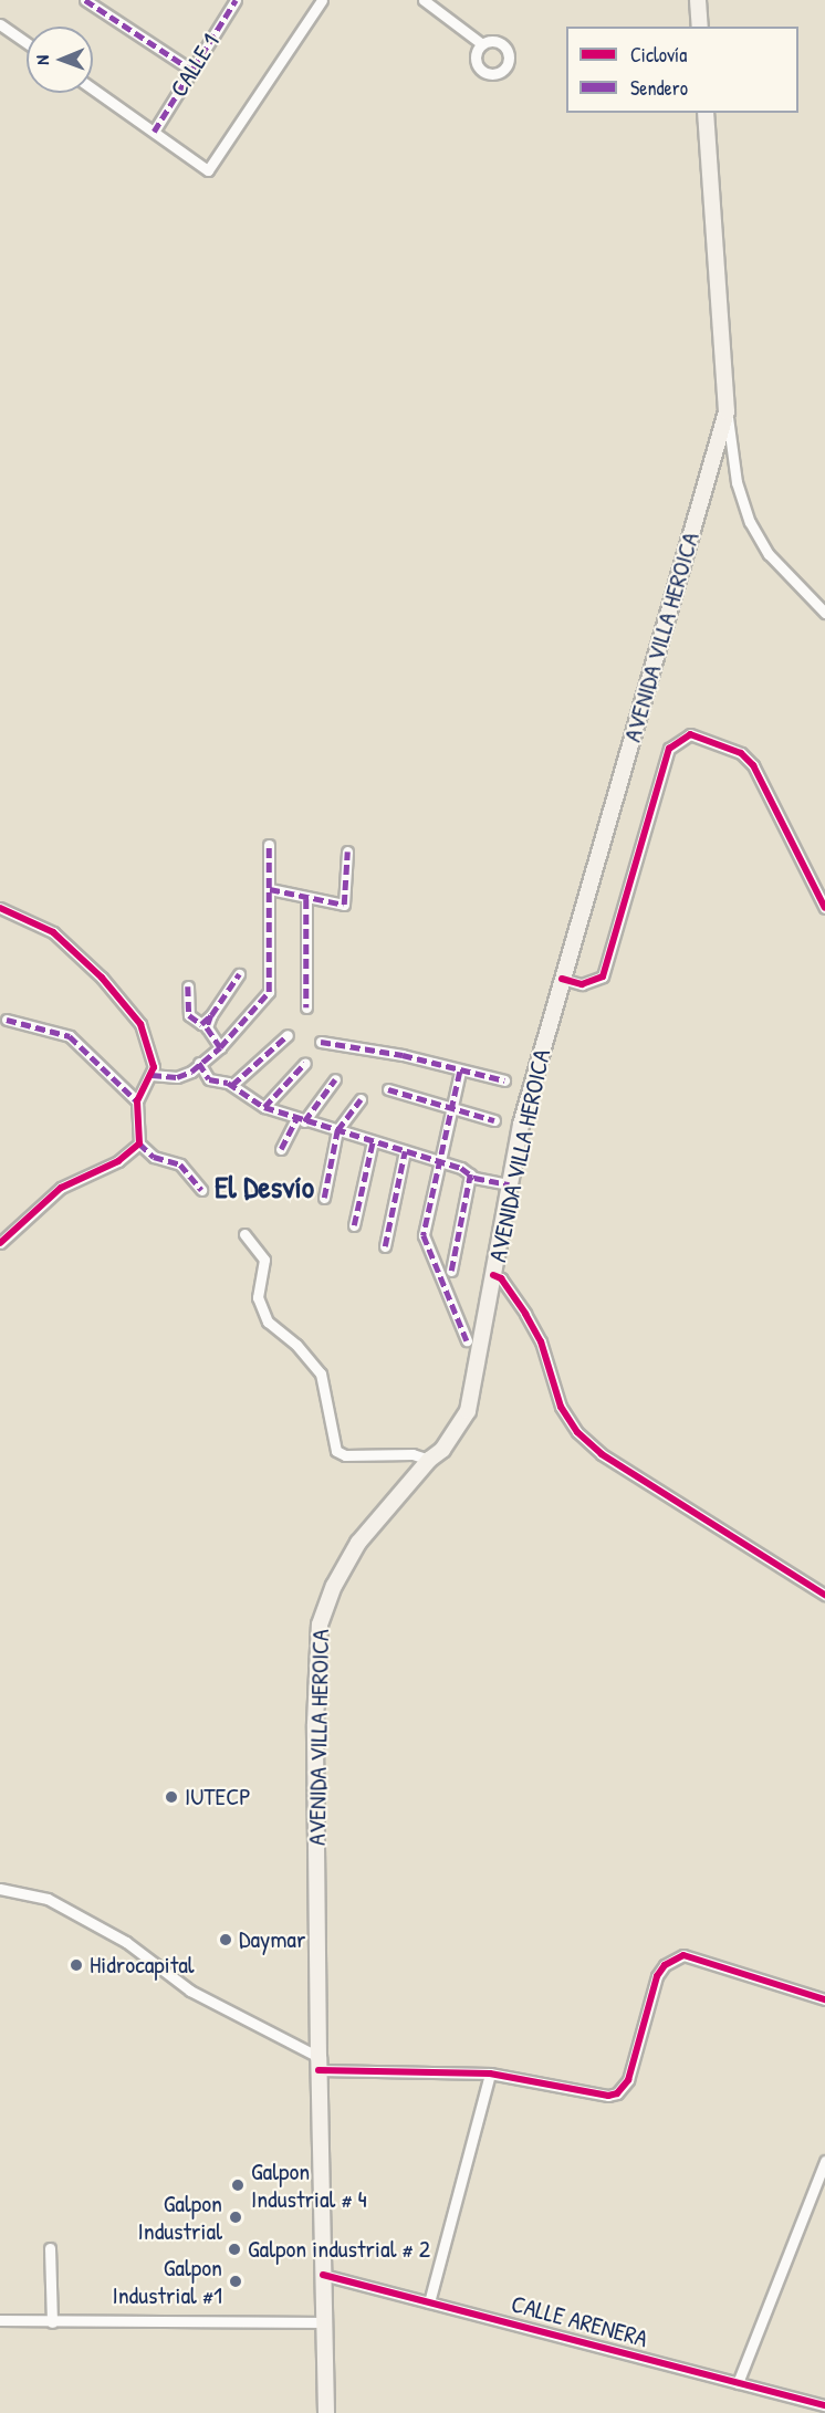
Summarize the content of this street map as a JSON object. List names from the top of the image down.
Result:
{
  "streets": {
    "main road": ["AVENIDA VILLA HEROICA"],
    "street": ["CALLE 1", "CALLE ARENERA"]
  },
  "crossings": [
    ["AVENIDA VILLA HEROICA", "CALLE ARENERA"]
  ],
  "districts": ["El Desvío"],
  "places": [
    "IUTECP",
    "Daymar",
    "Hidrocapital",
    "Galpon Industrial # 4",
    "Galpon Industrial",
    "Galpon industrial # 2",
    "Galpon Industrial #1"
  ],
  "legend": ["Ciclovía", "Sendero"],
  "north": "left"
}
